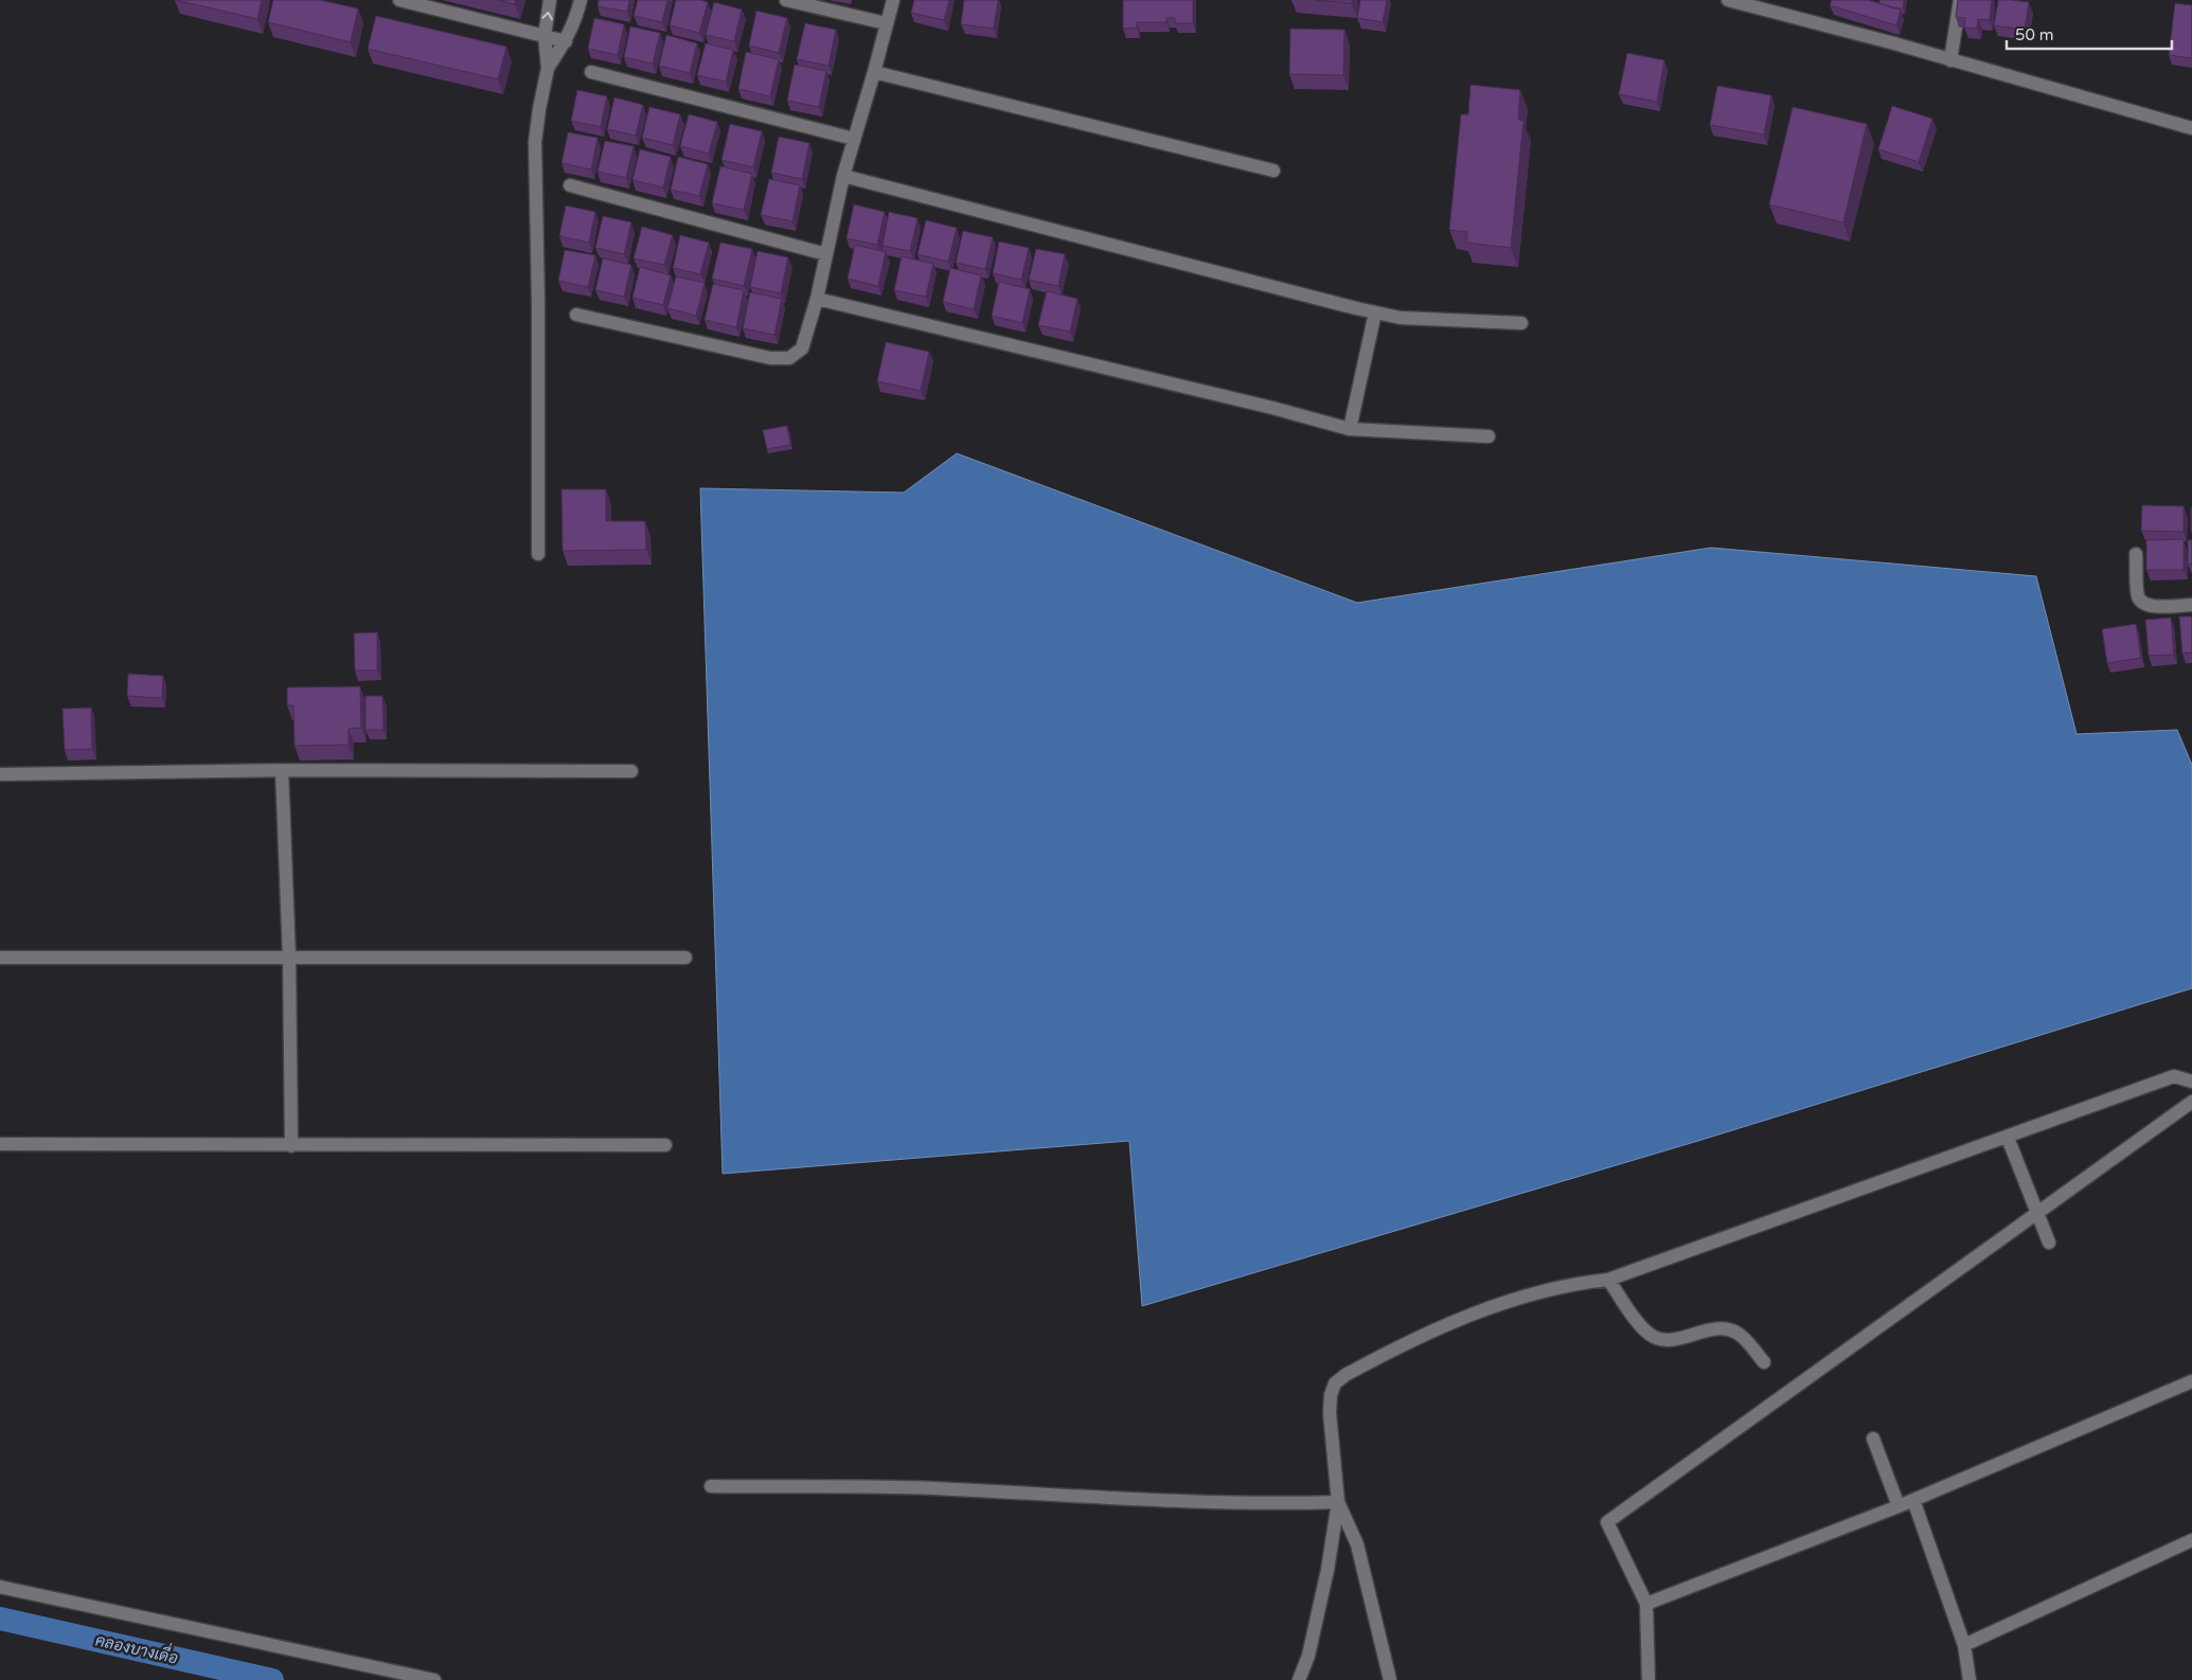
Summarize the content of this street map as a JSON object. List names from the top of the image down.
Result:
{
  "water": ["คลองบางเดื่อ"],
  "scale_bar": "50 m"
}
